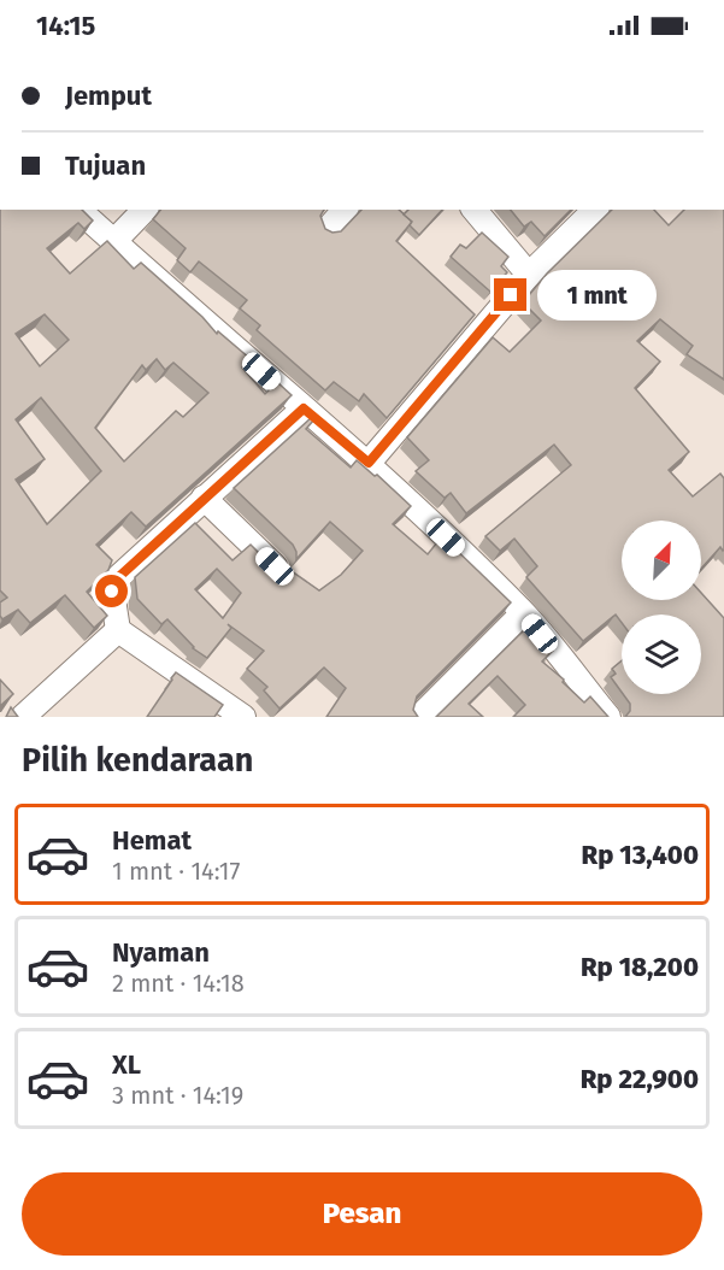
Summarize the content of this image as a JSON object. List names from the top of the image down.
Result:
{
  "north": "top right",
  "page": {
    "status": "14:15",
    "banner": ["Jemput", "Tujuan"],
    "bubble": "1 mnt",
    "heading": "Pilih kendaraan",
    "list": [
      {
        "name": "Hemat",
        "note": "1 mnt · 14:17",
        "value": "Rp 13,400"
      },
      {
        "name": "Nyaman",
        "note": "2 mnt · 14:18",
        "value": "Rp 18,200"
      },
      {
        "name": "XL",
        "note": "3 mnt · 14:19",
        "value": "Rp 22,900"
      }
    ],
    "buttons": "Pesan"
  }
}
